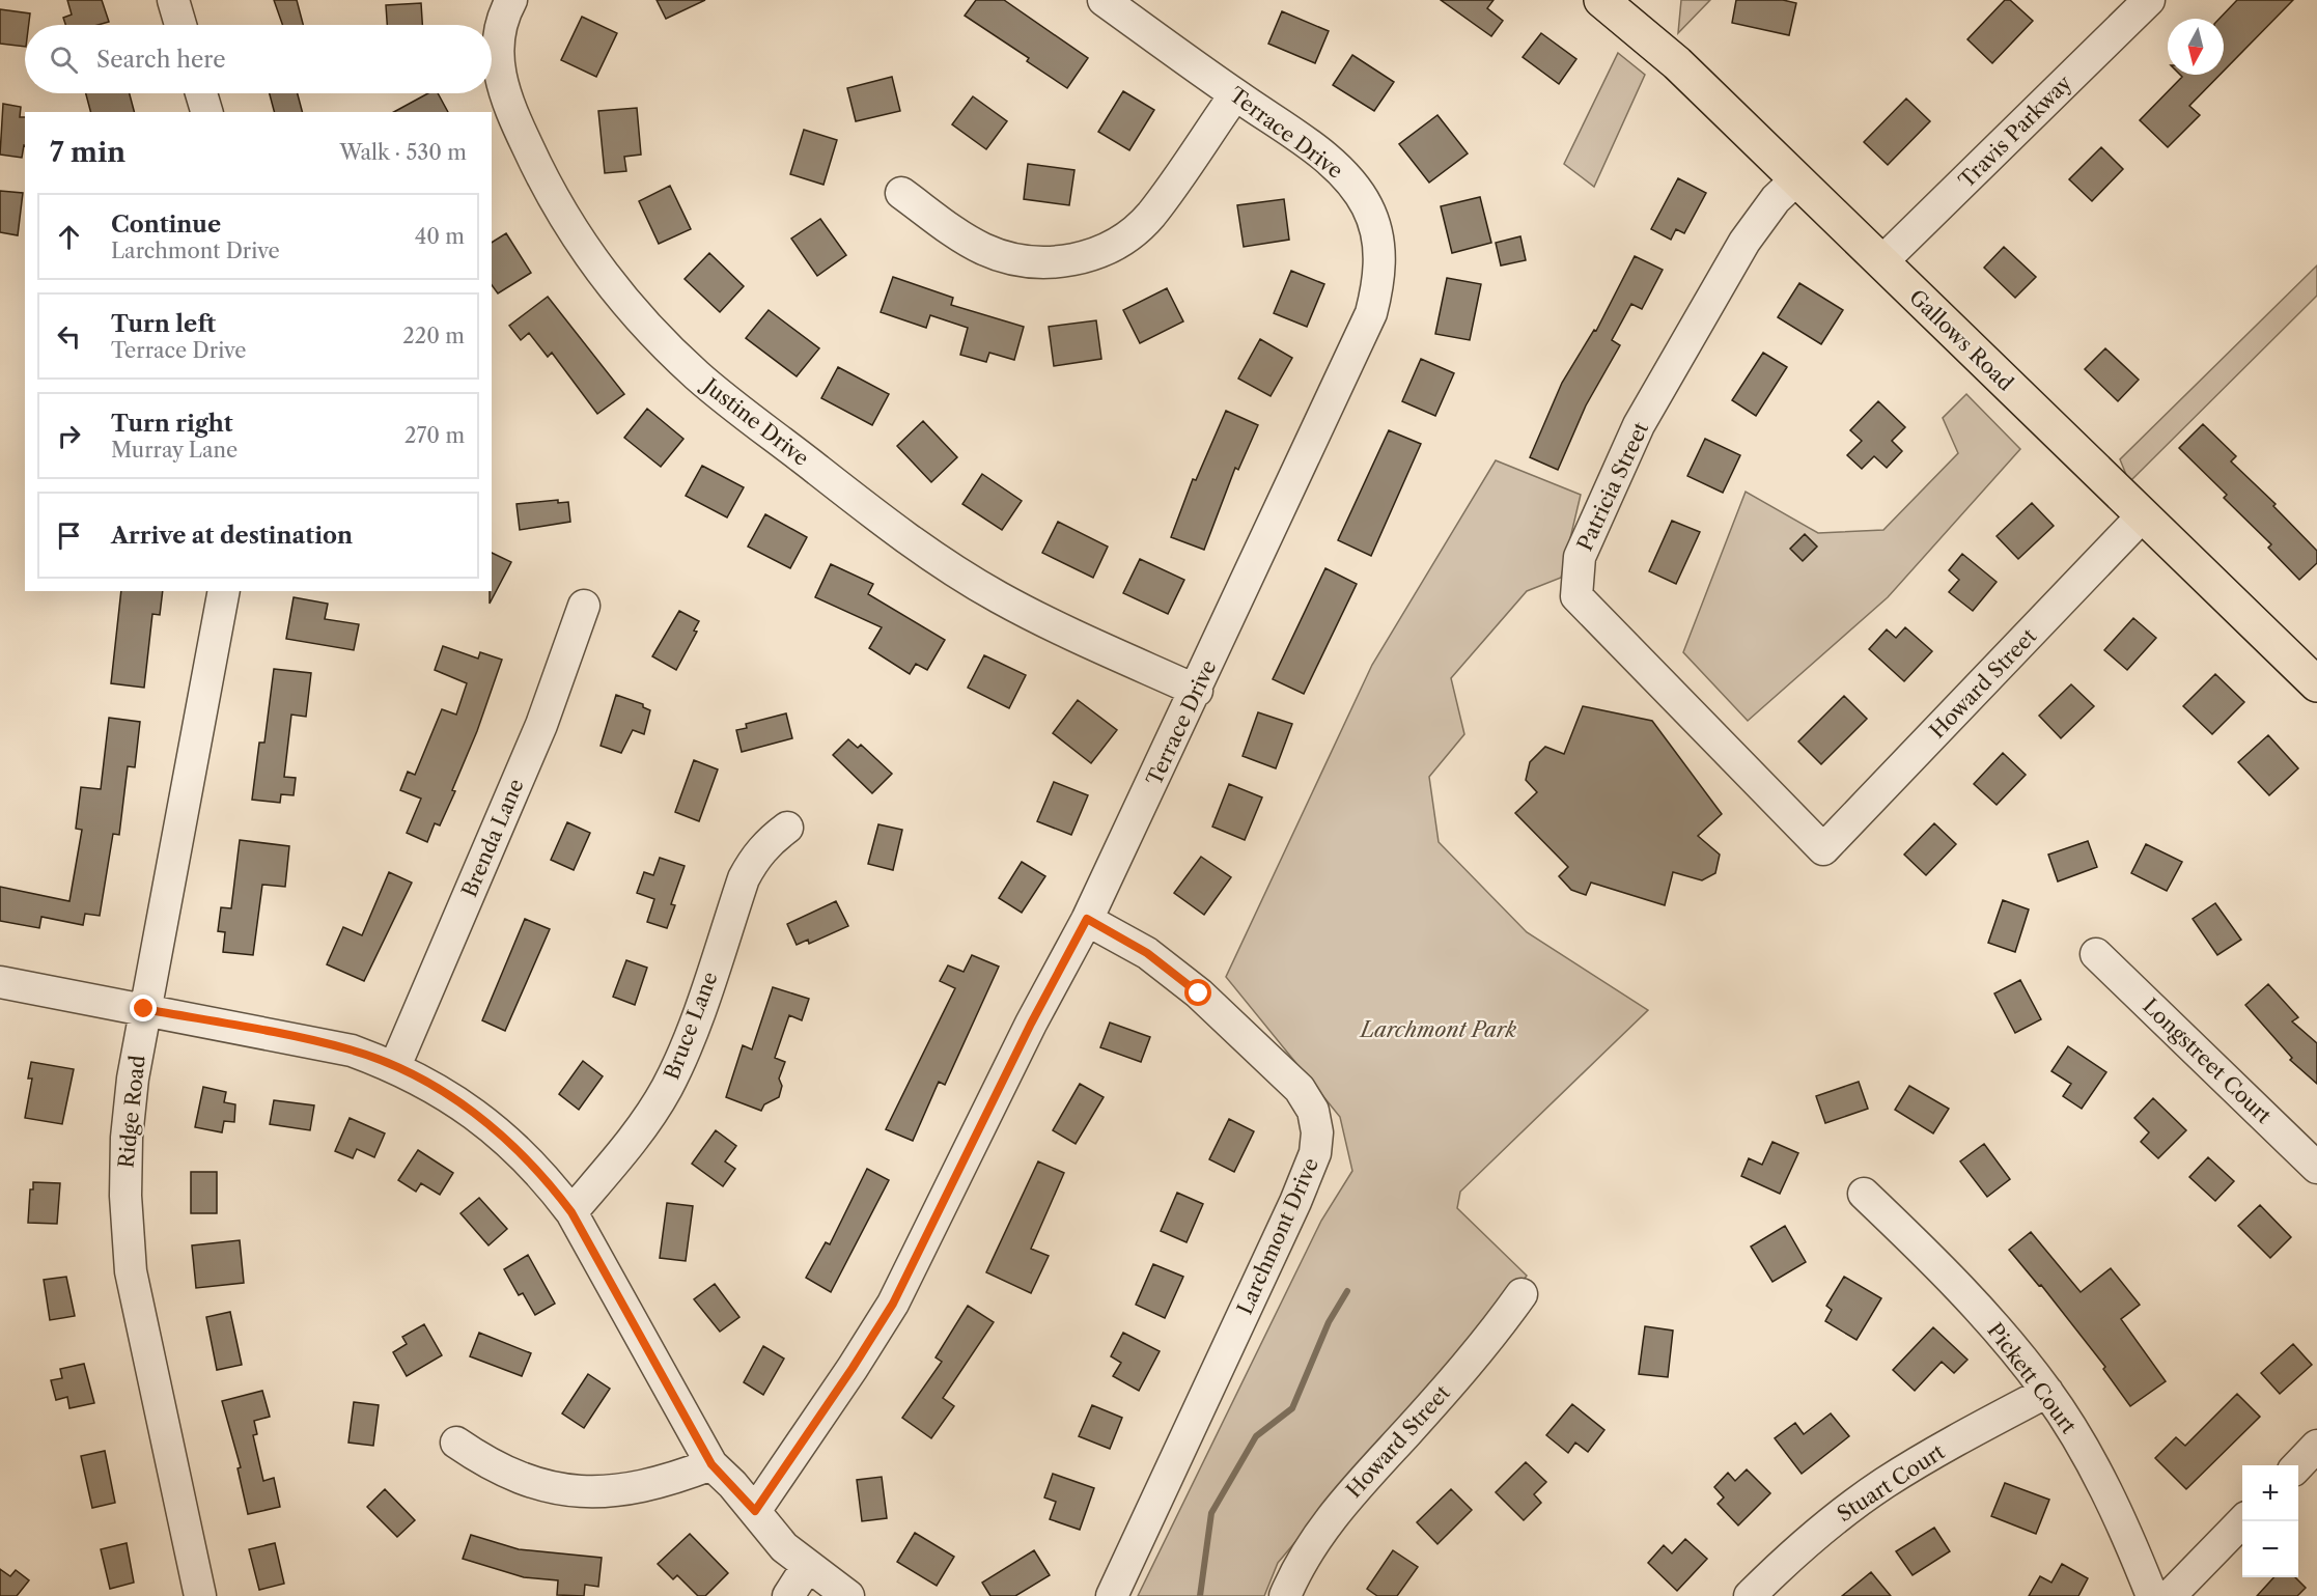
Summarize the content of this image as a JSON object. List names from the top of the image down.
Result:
{
  "streets": {
    "main road": ["Gallows Road"],
    "street": [
      "Travis Parkway",
      "Terrace Drive",
      "Justine Drive",
      "Patricia Street",
      "Howard Street",
      "Brenda Lane",
      "Bruce Lane",
      "Longstreet Court",
      "Ridge Road",
      "Larchmont Drive",
      "Pickett Court",
      "Stuart Court"
    ]
  },
  "crossings": [
    ["Travis Parkway", "Gallows Road"],
    ["Terrace Drive", "Justine Drive"],
    ["Terrace Drive", "Larchmont Drive"],
    ["Gallows Road", "Patricia Street"],
    ["Gallows Road", "Howard Street"],
    ["Patricia Street", "Howard Street"],
    ["Pickett Court", "Stuart Court"]
  ],
  "parks": ["Larchmont Park"],
  "north": "bottom",
  "page": {
    "search": "Search here",
    "heading": ["7 min", "Walk · 530 m"],
    "list": [
      ["Continue", "Larchmont Drive", "40 m"],
      ["Turn left", "Terrace Drive", "220 m"],
      ["Turn right", "Murray Lane", "270 m"],
      "Arrive at destination"
    ],
    "map_buttons": ["+", "−"]
  }
}
